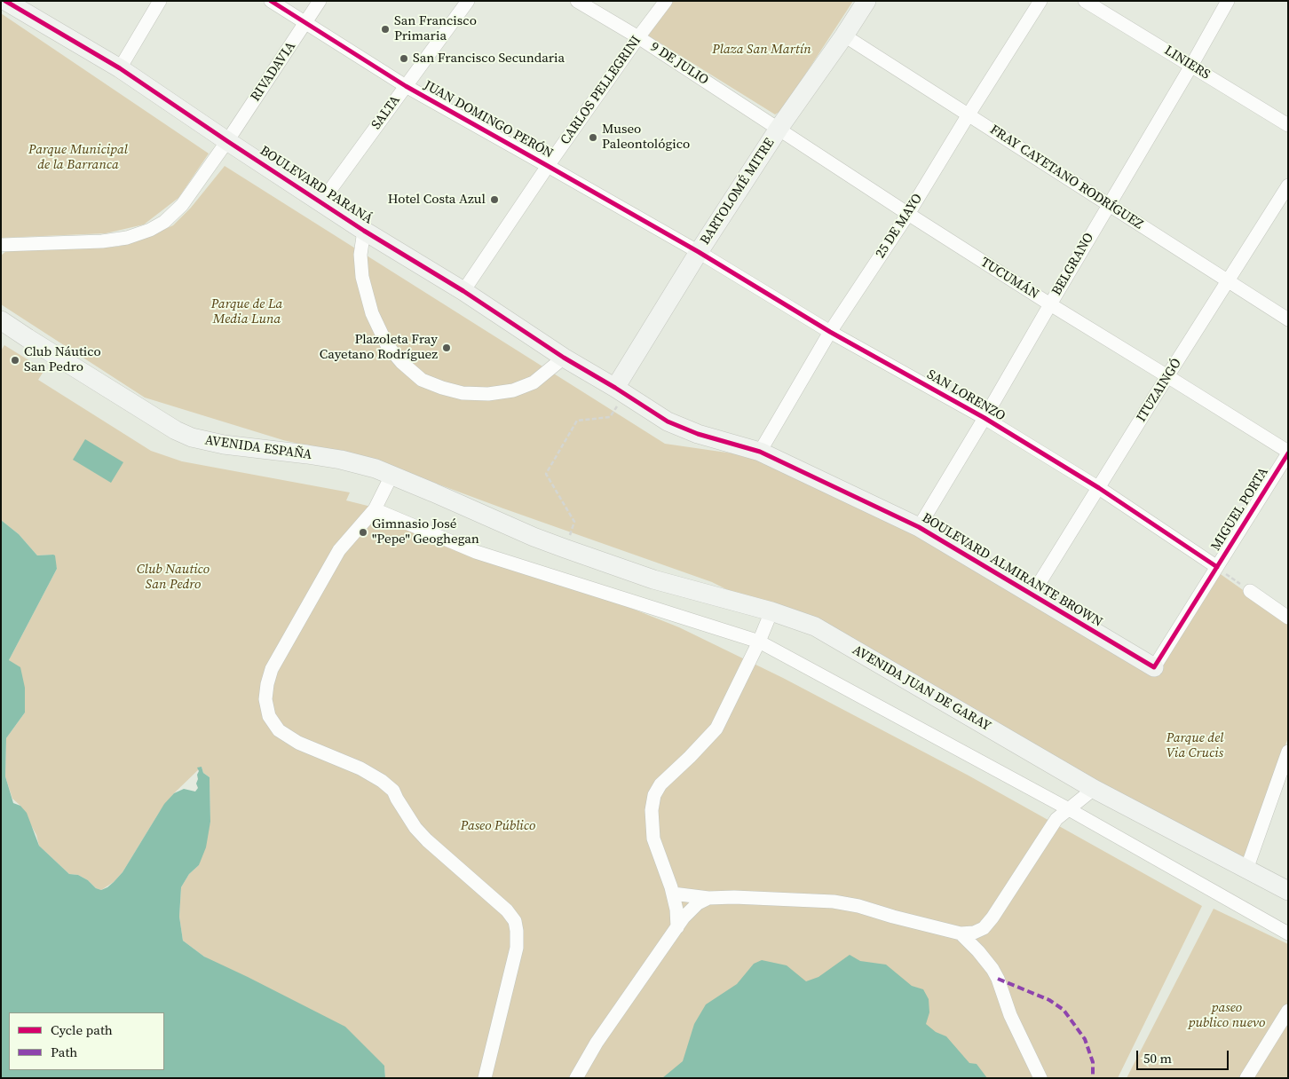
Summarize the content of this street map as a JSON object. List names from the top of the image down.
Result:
{
  "streets": {
    "main road": [
      "BOULEVARD PARANÁ",
      "BARTOLOMÉ MITRE",
      "AVENIDA ESPAÑA",
      "BOULEVARD ALMIRANTE BROWN",
      "AVENIDA JUAN DE GARAY"
    ],
    "street": [
      "LINIERS",
      "9 DE JULIO",
      "RIVADAVIA",
      "CARLOS PELLEGRINI",
      "SALTA",
      "JUAN DOMINGO PERÓN",
      "FRAY CAYETANO RODRÍGUEZ",
      "25 DE MAYO",
      "BELGRANO",
      "TUCUMÁN",
      "ITUZAINGÓ",
      "SAN LORENZO",
      "MIGUEL PORTA"
    ]
  },
  "crossings": [
    ["LINIERS", "BELGRANO"],
    ["9 DE JULIO", "CARLOS PELLEGRINI"],
    ["9 DE JULIO", "BARTOLOMÉ MITRE"],
    ["9 DE JULIO", "TUCUMÁN"],
    ["RIVADAVIA", "JUAN DOMINGO PERÓN"],
    ["RIVADAVIA", "BOULEVARD PARANÁ"],
    ["CARLOS PELLEGRINI", "JUAN DOMINGO PERÓN"],
    ["CARLOS PELLEGRINI", "BOULEVARD PARANÁ"],
    ["SALTA", "JUAN DOMINGO PERÓN"],
    ["SALTA", "BOULEVARD PARANÁ"],
    ["JUAN DOMINGO PERÓN", "BARTOLOMÉ MITRE"],
    ["JUAN DOMINGO PERÓN", "SAN LORENZO"],
    ["FRAY CAYETANO RODRÍGUEZ", "BARTOLOMÉ MITRE"],
    ["FRAY CAYETANO RODRÍGUEZ", "25 DE MAYO"],
    ["FRAY CAYETANO RODRÍGUEZ", "BELGRANO"],
    ["FRAY CAYETANO RODRÍGUEZ", "ITUZAINGÓ"],
    ["BOULEVARD PARANÁ", "BARTOLOMÉ MITRE"],
    ["BOULEVARD PARANÁ", "BOULEVARD ALMIRANTE BROWN"],
    ["BARTOLOMÉ MITRE", "TUCUMÁN"],
    ["BARTOLOMÉ MITRE", "SAN LORENZO"],
    ["BARTOLOMÉ MITRE", "BOULEVARD ALMIRANTE BROWN"],
    ["25 DE MAYO", "TUCUMÁN"],
    ["25 DE MAYO", "SAN LORENZO"],
    ["25 DE MAYO", "BOULEVARD ALMIRANTE BROWN"],
    ["BELGRANO", "TUCUMÁN"],
    ["BELGRANO", "SAN LORENZO"],
    ["BELGRANO", "BOULEVARD ALMIRANTE BROWN"],
    ["TUCUMÁN", "ITUZAINGÓ"],
    ["TUCUMÁN", "MIGUEL PORTA"],
    ["ITUZAINGÓ", "SAN LORENZO"],
    ["ITUZAINGÓ", "BOULEVARD ALMIRANTE BROWN"],
    ["SAN LORENZO", "MIGUEL PORTA"],
    ["AVENIDA ESPAÑA", "AVENIDA JUAN DE GARAY"],
    ["MIGUEL PORTA", "BOULEVARD ALMIRANTE BROWN"]
  ],
  "parks": [
    "Plaza San Martín",
    "Parque Municipal de la Barranca",
    "Parque de La Media Luna",
    "Club Nautico San Pedro",
    "Parque del Via Crucis",
    "Paseo Público",
    "paseo publico nuevo"
  ],
  "places": [
    "San Francisco Primaria",
    "San Francisco Secundaria",
    "Museo Paleontológico",
    "Hotel Costa Azul",
    "Plazoleta Fray Cayetano Rodríguez",
    "Club Náutico San Pedro",
    "Gimnasio José \"Pepe\" Geoghegan"
  ],
  "legend": ["Cycle path", "Path"],
  "scale_bar": "50 m"
}
